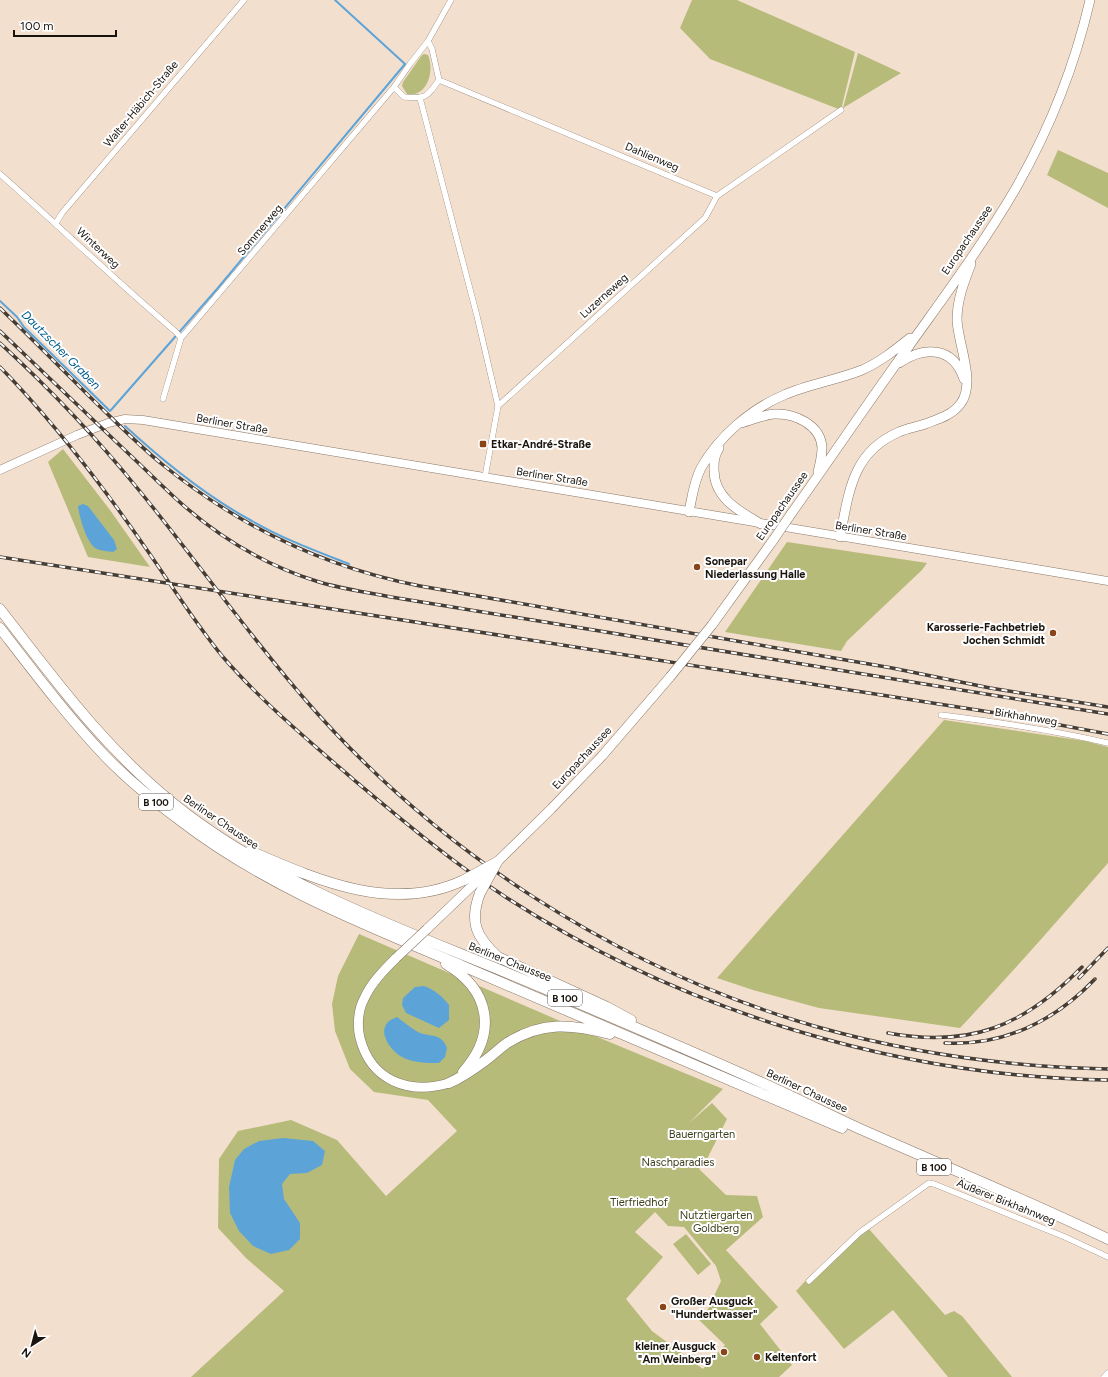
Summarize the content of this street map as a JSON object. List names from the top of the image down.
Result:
{
  "streets": {
    "highway": ["B 100", "Berliner Chaussee"],
    "main road": ["Europachaussee"],
    "street": [
      "Walter-Häbich-Straße",
      "Dahlienweg",
      "Sommerweg",
      "Winterweg",
      "Luzerneweg",
      "Berliner Straße",
      "Birkhahnweg",
      "Äußerer Birkhahnweg"
    ]
  },
  "crossings": [
    ["Walter-Häbich-Straße", "Winterweg"],
    ["Dahlienweg", "Luzerneweg"],
    ["Sommerweg", "Winterweg"]
  ],
  "water": ["Dautzscher Graben"],
  "parks": [
    "Bauerngarten",
    "Naschparadies",
    "Tierfriedhof",
    "Nutztiergarten Goldberg"
  ],
  "places": {
    "transit": ["Etkar-André-Straße"],
    "other": [
      "Sonepar Niederlassung Halle",
      "Karosserie-Fachbetrieb Jochen Schmidt",
      "Großer Ausguck \"Hundertwasser\"",
      "kleiner Ausguck \"Am Weinberg\"",
      "Keltenfort"
    ]
  },
  "scale_bar": "100 m",
  "north": "bottom left"
}
